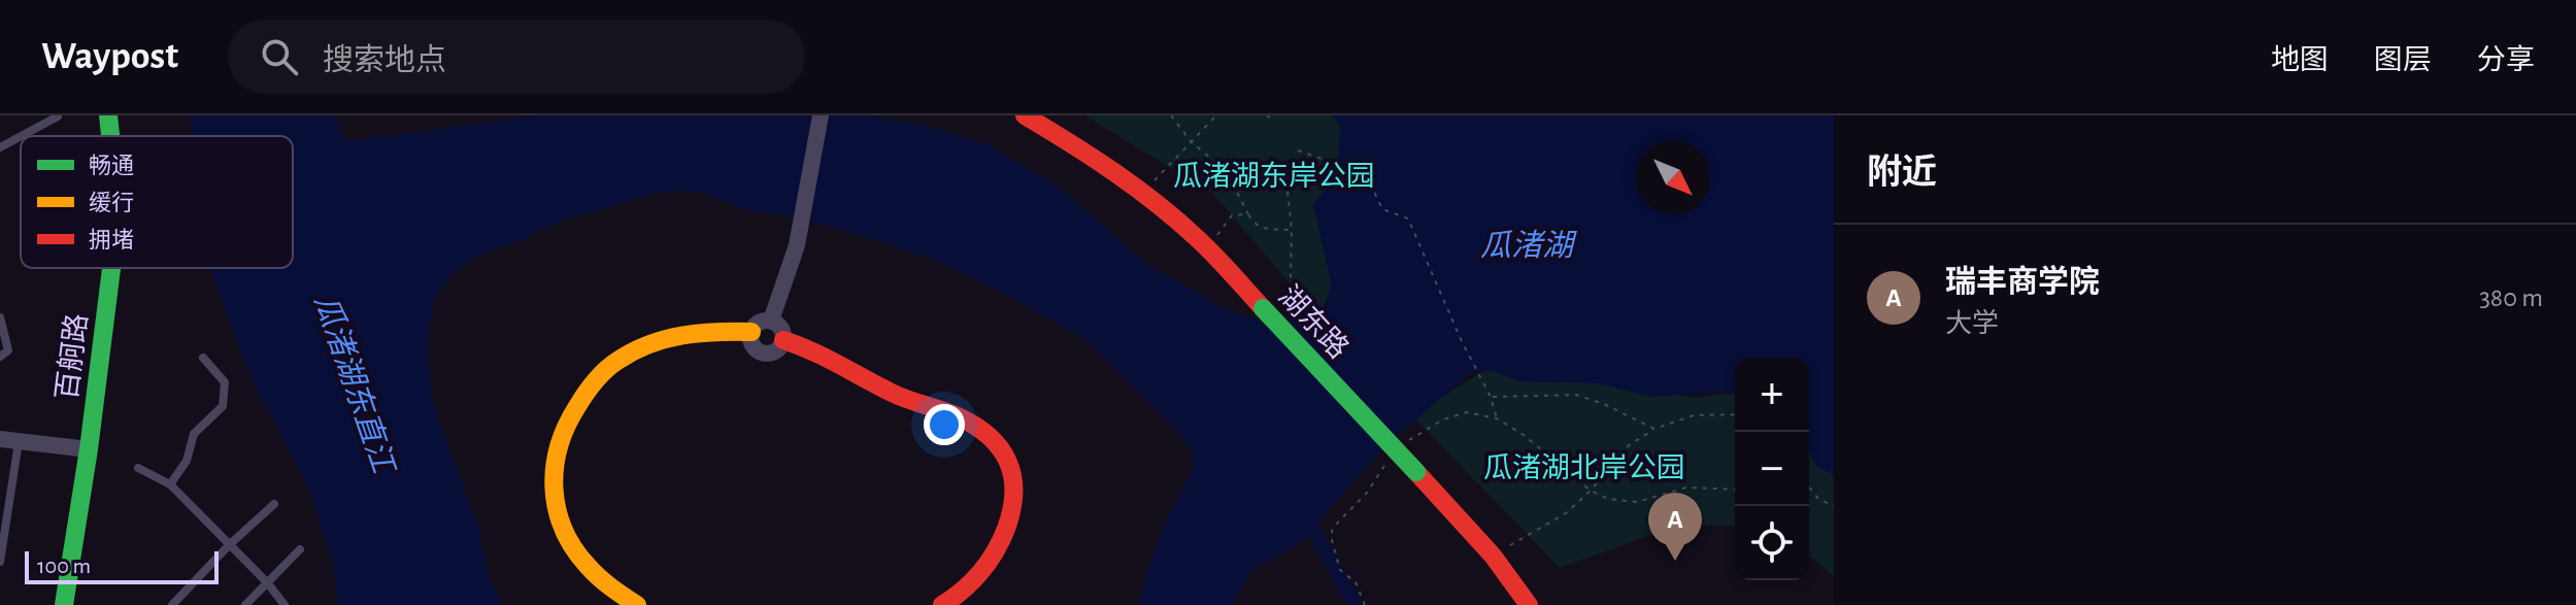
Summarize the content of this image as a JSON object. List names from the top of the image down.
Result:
{
  "streets": {
    "street": ["湖东路", "百舸路"]
  },
  "water": ["瓜渚湖", "瓜渚湖东直江"],
  "parks": ["瓜渚湖东岸公园", "瓜渚湖北岸公园"],
  "legend": ["畅通", "缓行", "拥堵"],
  "scale_bar": "100 m",
  "north": "bottom right",
  "page": {
    "header": "Waypost",
    "search": "搜索地点",
    "nav": ["地图", "图层", "分享"],
    "heading": "附近",
    "list": [
      {
        "mark": "A",
        "name": "瑞丰商学院",
        "note": "大学",
        "value": "380 m"
      }
    ],
    "map_buttons": ["+", "−"],
    "pins": "A",
    "scale": "100 m"
  }
}
